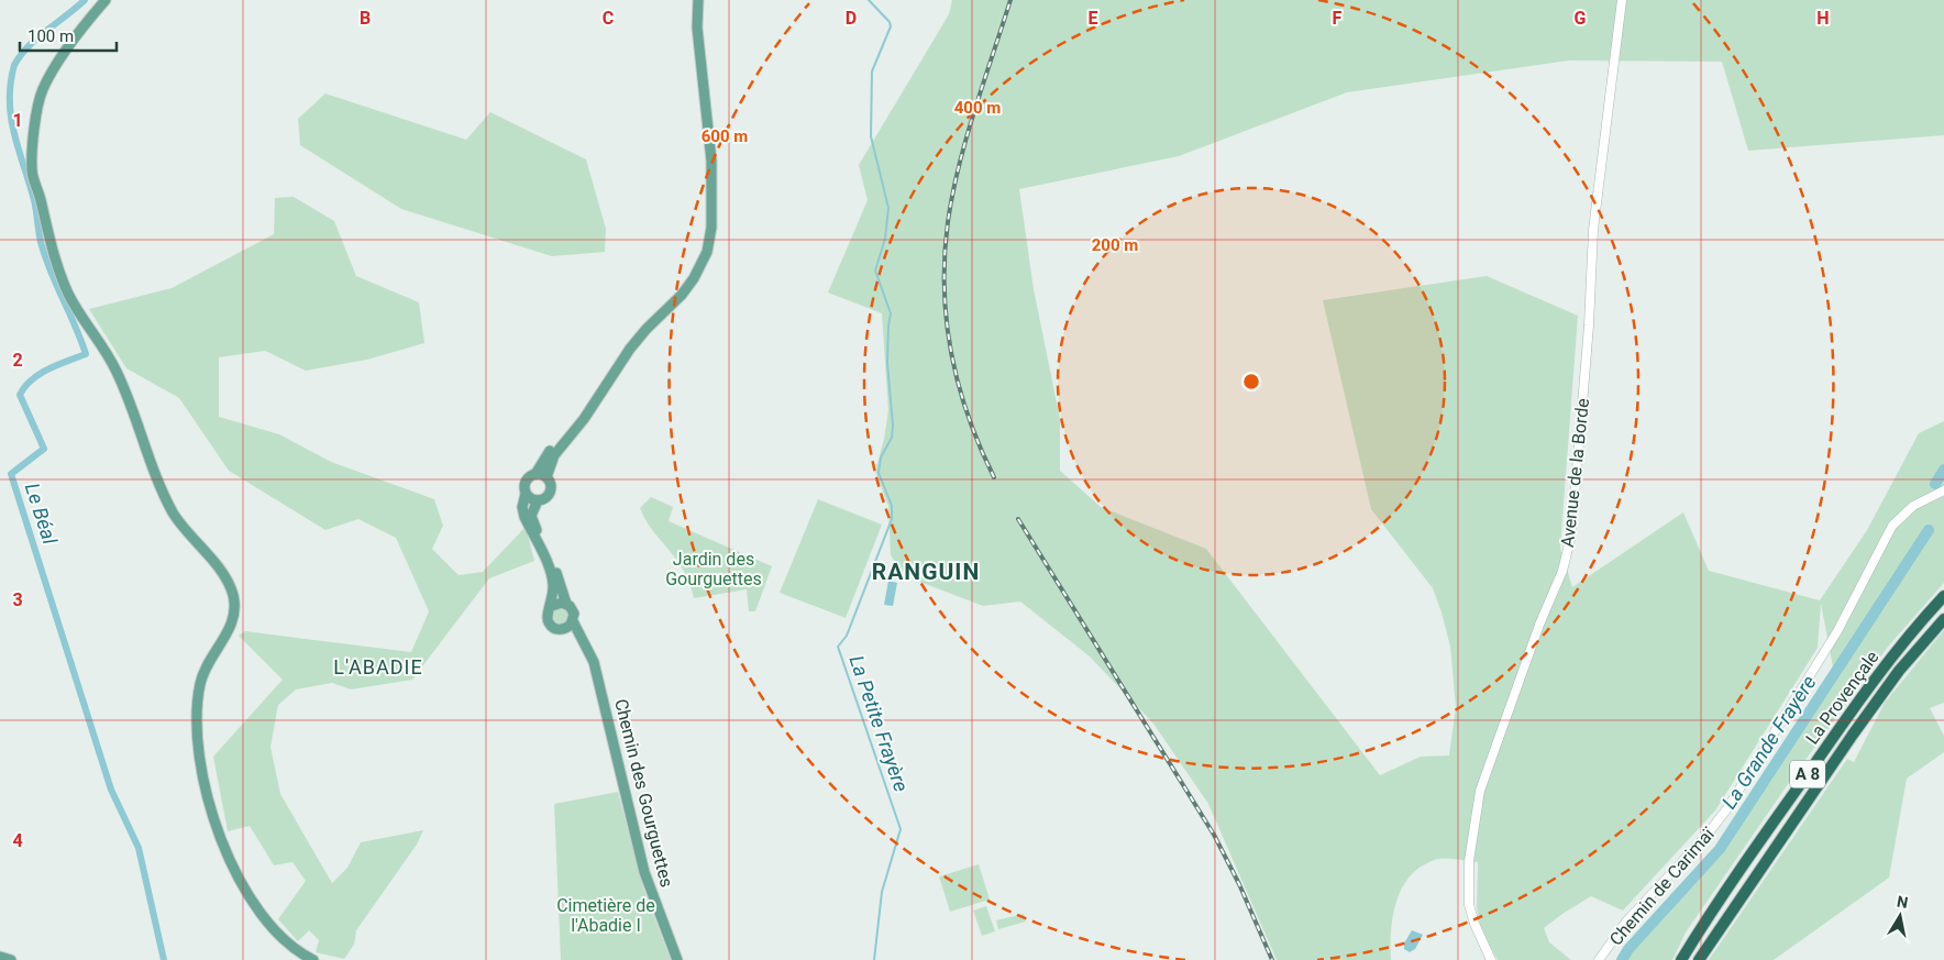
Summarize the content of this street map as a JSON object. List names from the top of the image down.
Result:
{
  "streets": {
    "highway": ["La Provençale", "A 8"],
    "main road": ["Chemin des Gourguettes"],
    "street": ["Avenue de la Borde", "Chemin de Carimaï"]
  },
  "districts": ["RANGUIN", "L'ABADIE"],
  "water": ["Le Béal", "La Petite Frayère", "La Grande Frayère"],
  "parks": ["Jardin des Gourguettes", "Cimetière de l'Abadie I"],
  "scale_bar": "100 m",
  "north": "top",
  "grid": {
    "columns": [
      "B",
      "C",
      "D",
      "E",
      "F",
      "G",
      "H"
    ],
    "rows": [
      "1",
      "2",
      "3",
      "4"
    ]
  },
  "rings": ["400 m", "600 m", "200 m"]
}
